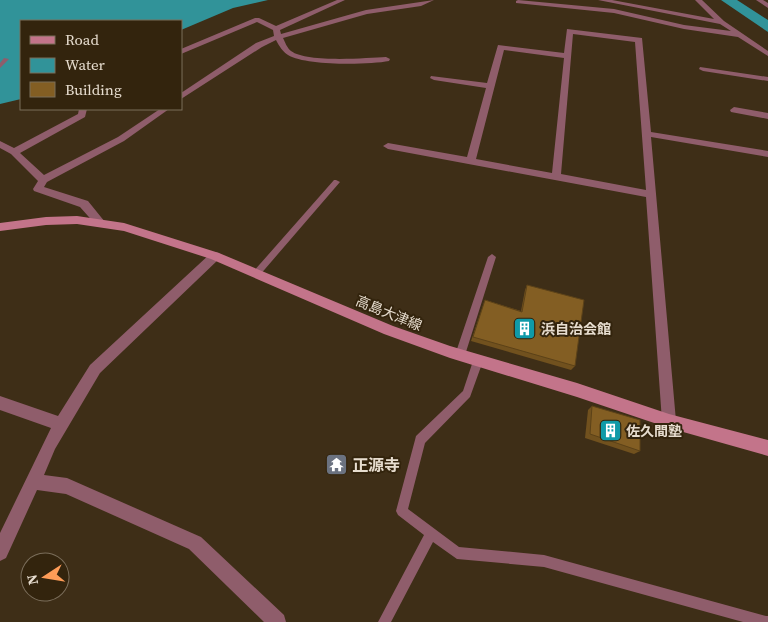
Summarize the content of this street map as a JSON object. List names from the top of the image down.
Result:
{
  "streets": {
    "main road": ["高島大津線"]
  },
  "places": {
    "building": ["浜自治会館", "佐久間塾"],
    "temple": ["正源寺"]
  },
  "legend": ["Road", "Water", "Building"],
  "north": "left"
}
